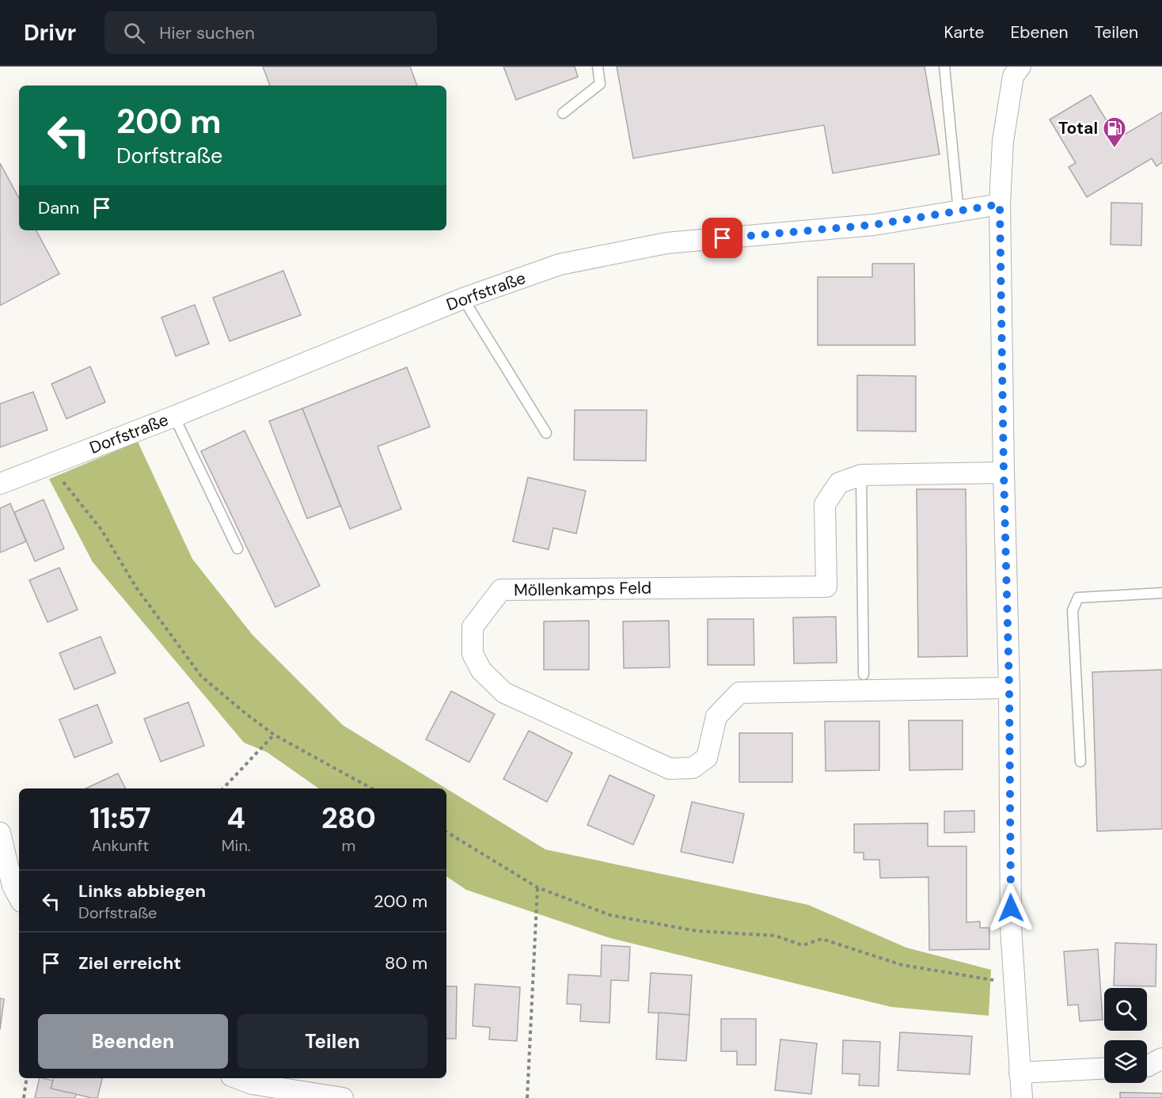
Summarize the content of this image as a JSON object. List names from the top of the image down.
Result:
{
  "streets": {
    "street": ["Dorfstraße", "Möllenkamps Feld"]
  },
  "places": {
    "fuel station": ["Total"]
  },
  "page": {
    "header": "Drivr",
    "search": "Hier suchen",
    "nav": ["Karte", "Ebenen", "Teilen"],
    "turn": ["200 m", "Dorfstraße"],
    "then": "Dann",
    "eta": [
      "11:57",
      "Ankunft",
      "4",
      "Min.",
      "280",
      "m"
    ],
    "list": [
      {
        "name": "Links abbiegen",
        "note": "Dorfstraße",
        "value": "200 m"
      },
      {
        "name": "Ziel erreicht",
        "value": "80 m"
      }
    ],
    "buttons": ["Beenden", "Teilen"]
  }
}
